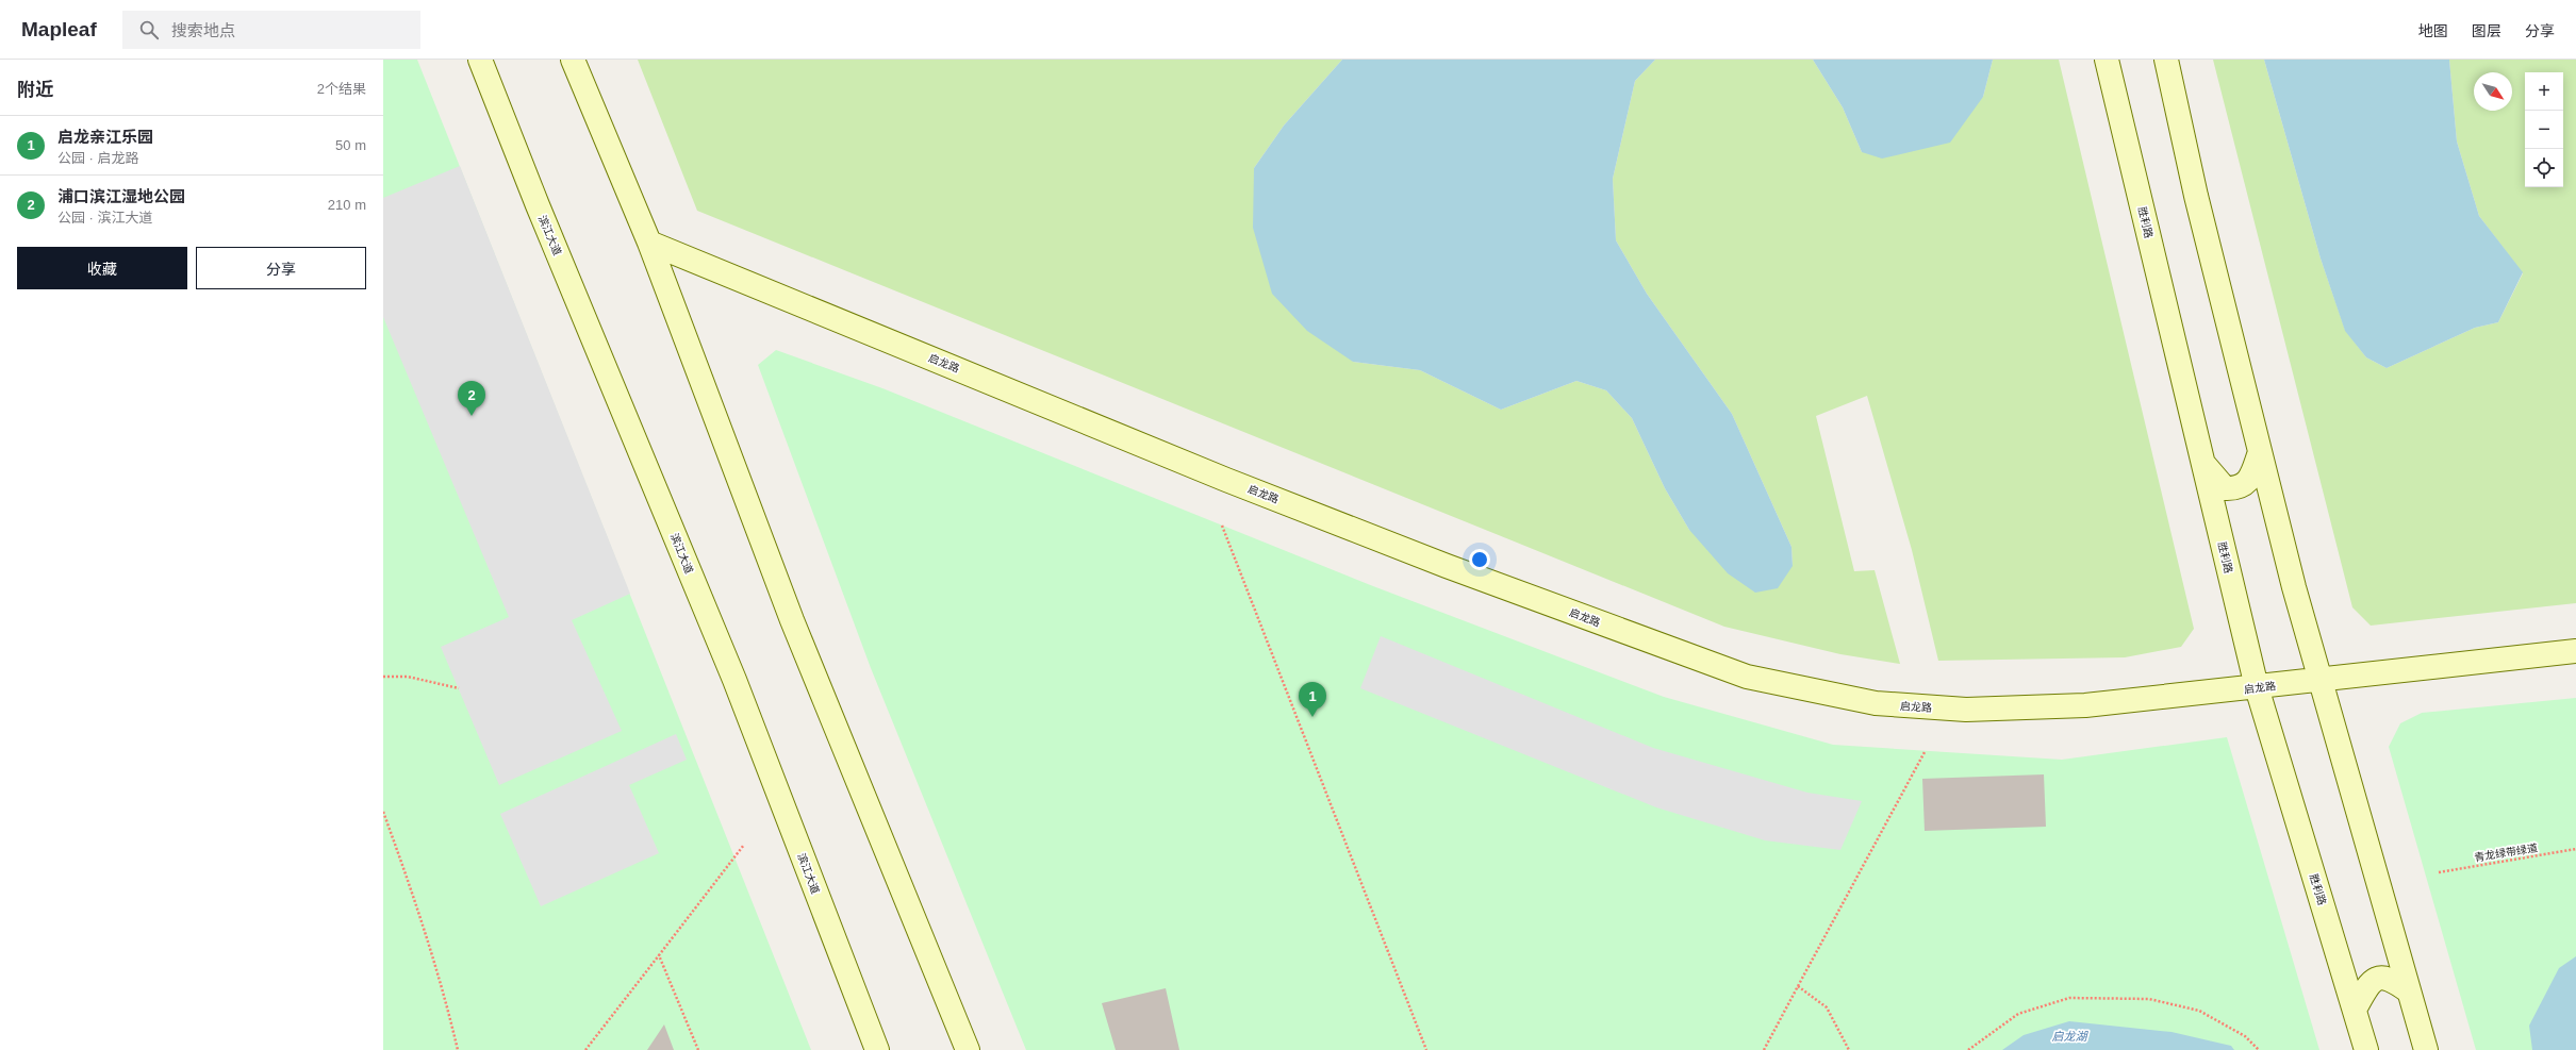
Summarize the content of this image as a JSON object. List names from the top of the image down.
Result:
{
  "streets": {
    "street": ["胜利路", "滨江大道", "启龙路"],
    "path": ["青龙绿带绿道"]
  },
  "crossings": [
    ["胜利路", "启龙路"]
  ],
  "water": ["启龙湖"],
  "north": "bottom right",
  "page": {
    "header": "Mapleaf",
    "search": "搜索地点",
    "nav": ["地图", "图层", "分享"],
    "heading": ["附近", "2个结果"],
    "map_buttons": ["+", "−"],
    "list": [
      {
        "mark": "1",
        "name": "启龙亲江乐园",
        "note": "公园 · 启龙路",
        "value": "50 m"
      },
      {
        "mark": "2",
        "name": "浦口滨江湿地公园",
        "note": "公园 · 滨江大道",
        "value": "210 m"
      }
    ],
    "buttons": ["收藏", "分享"],
    "pins": ["2", "1"]
  }
}
